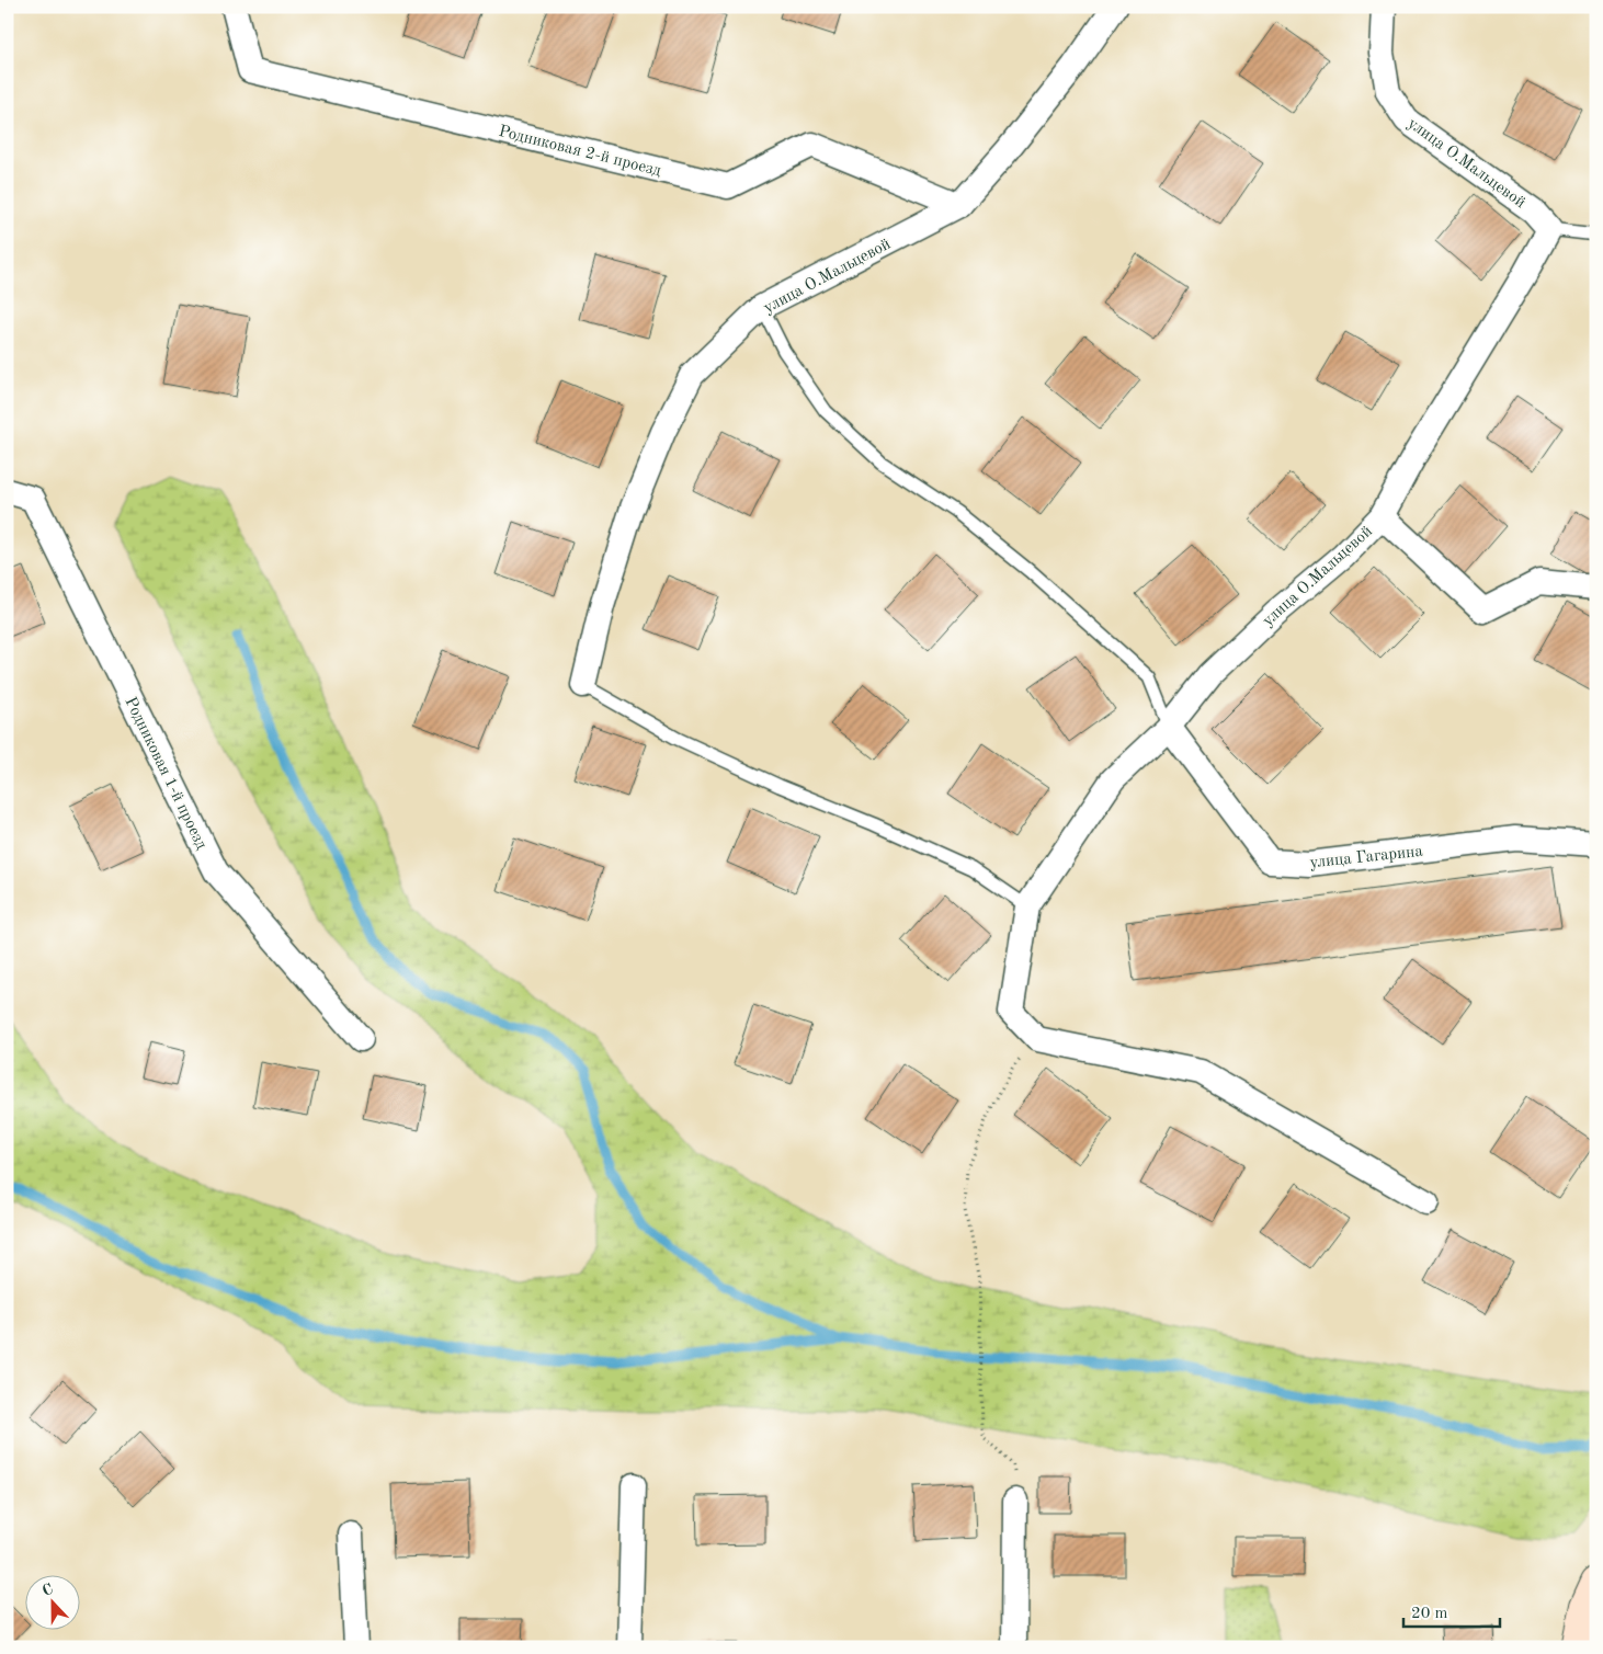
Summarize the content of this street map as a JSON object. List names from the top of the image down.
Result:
{
  "streets": {
    "street": [
      "Родниковая 2-й проезд",
      "улица О.Мальцевой",
      "Родниковая 1-й проезд",
      "улица Гагарина"
    ]
  },
  "crossings": [
    ["Родниковая 2-й проезд", "улица О.Мальцевой"],
    ["улица О.Мальцевой", "улица Гагарина"]
  ],
  "scale_bar": "20 m",
  "north": "top"
}
